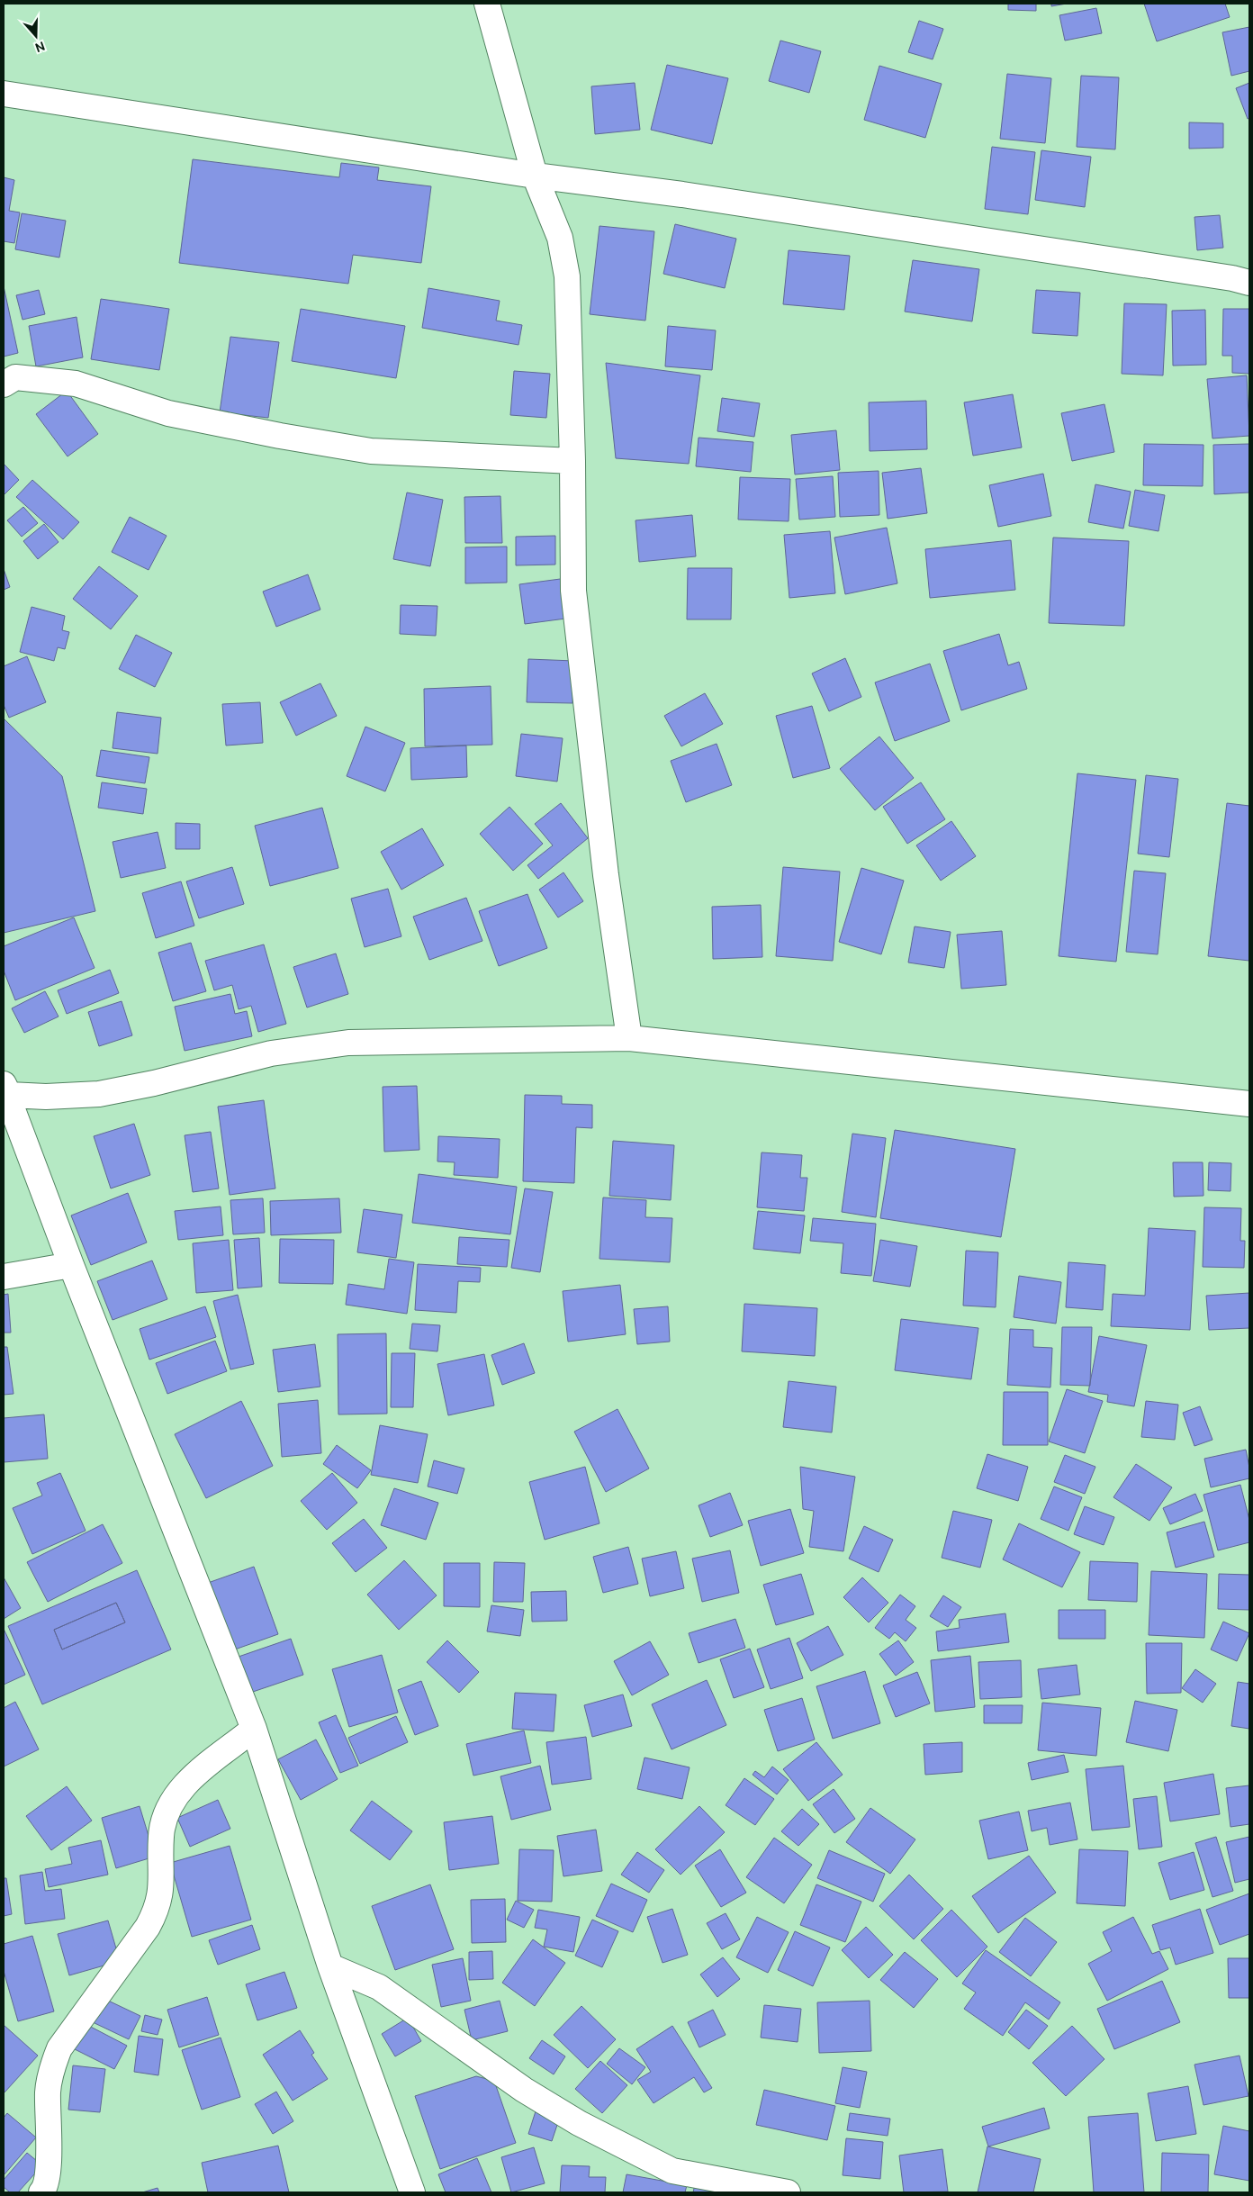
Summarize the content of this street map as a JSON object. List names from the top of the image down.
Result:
{
  "north": "bottom"
}
